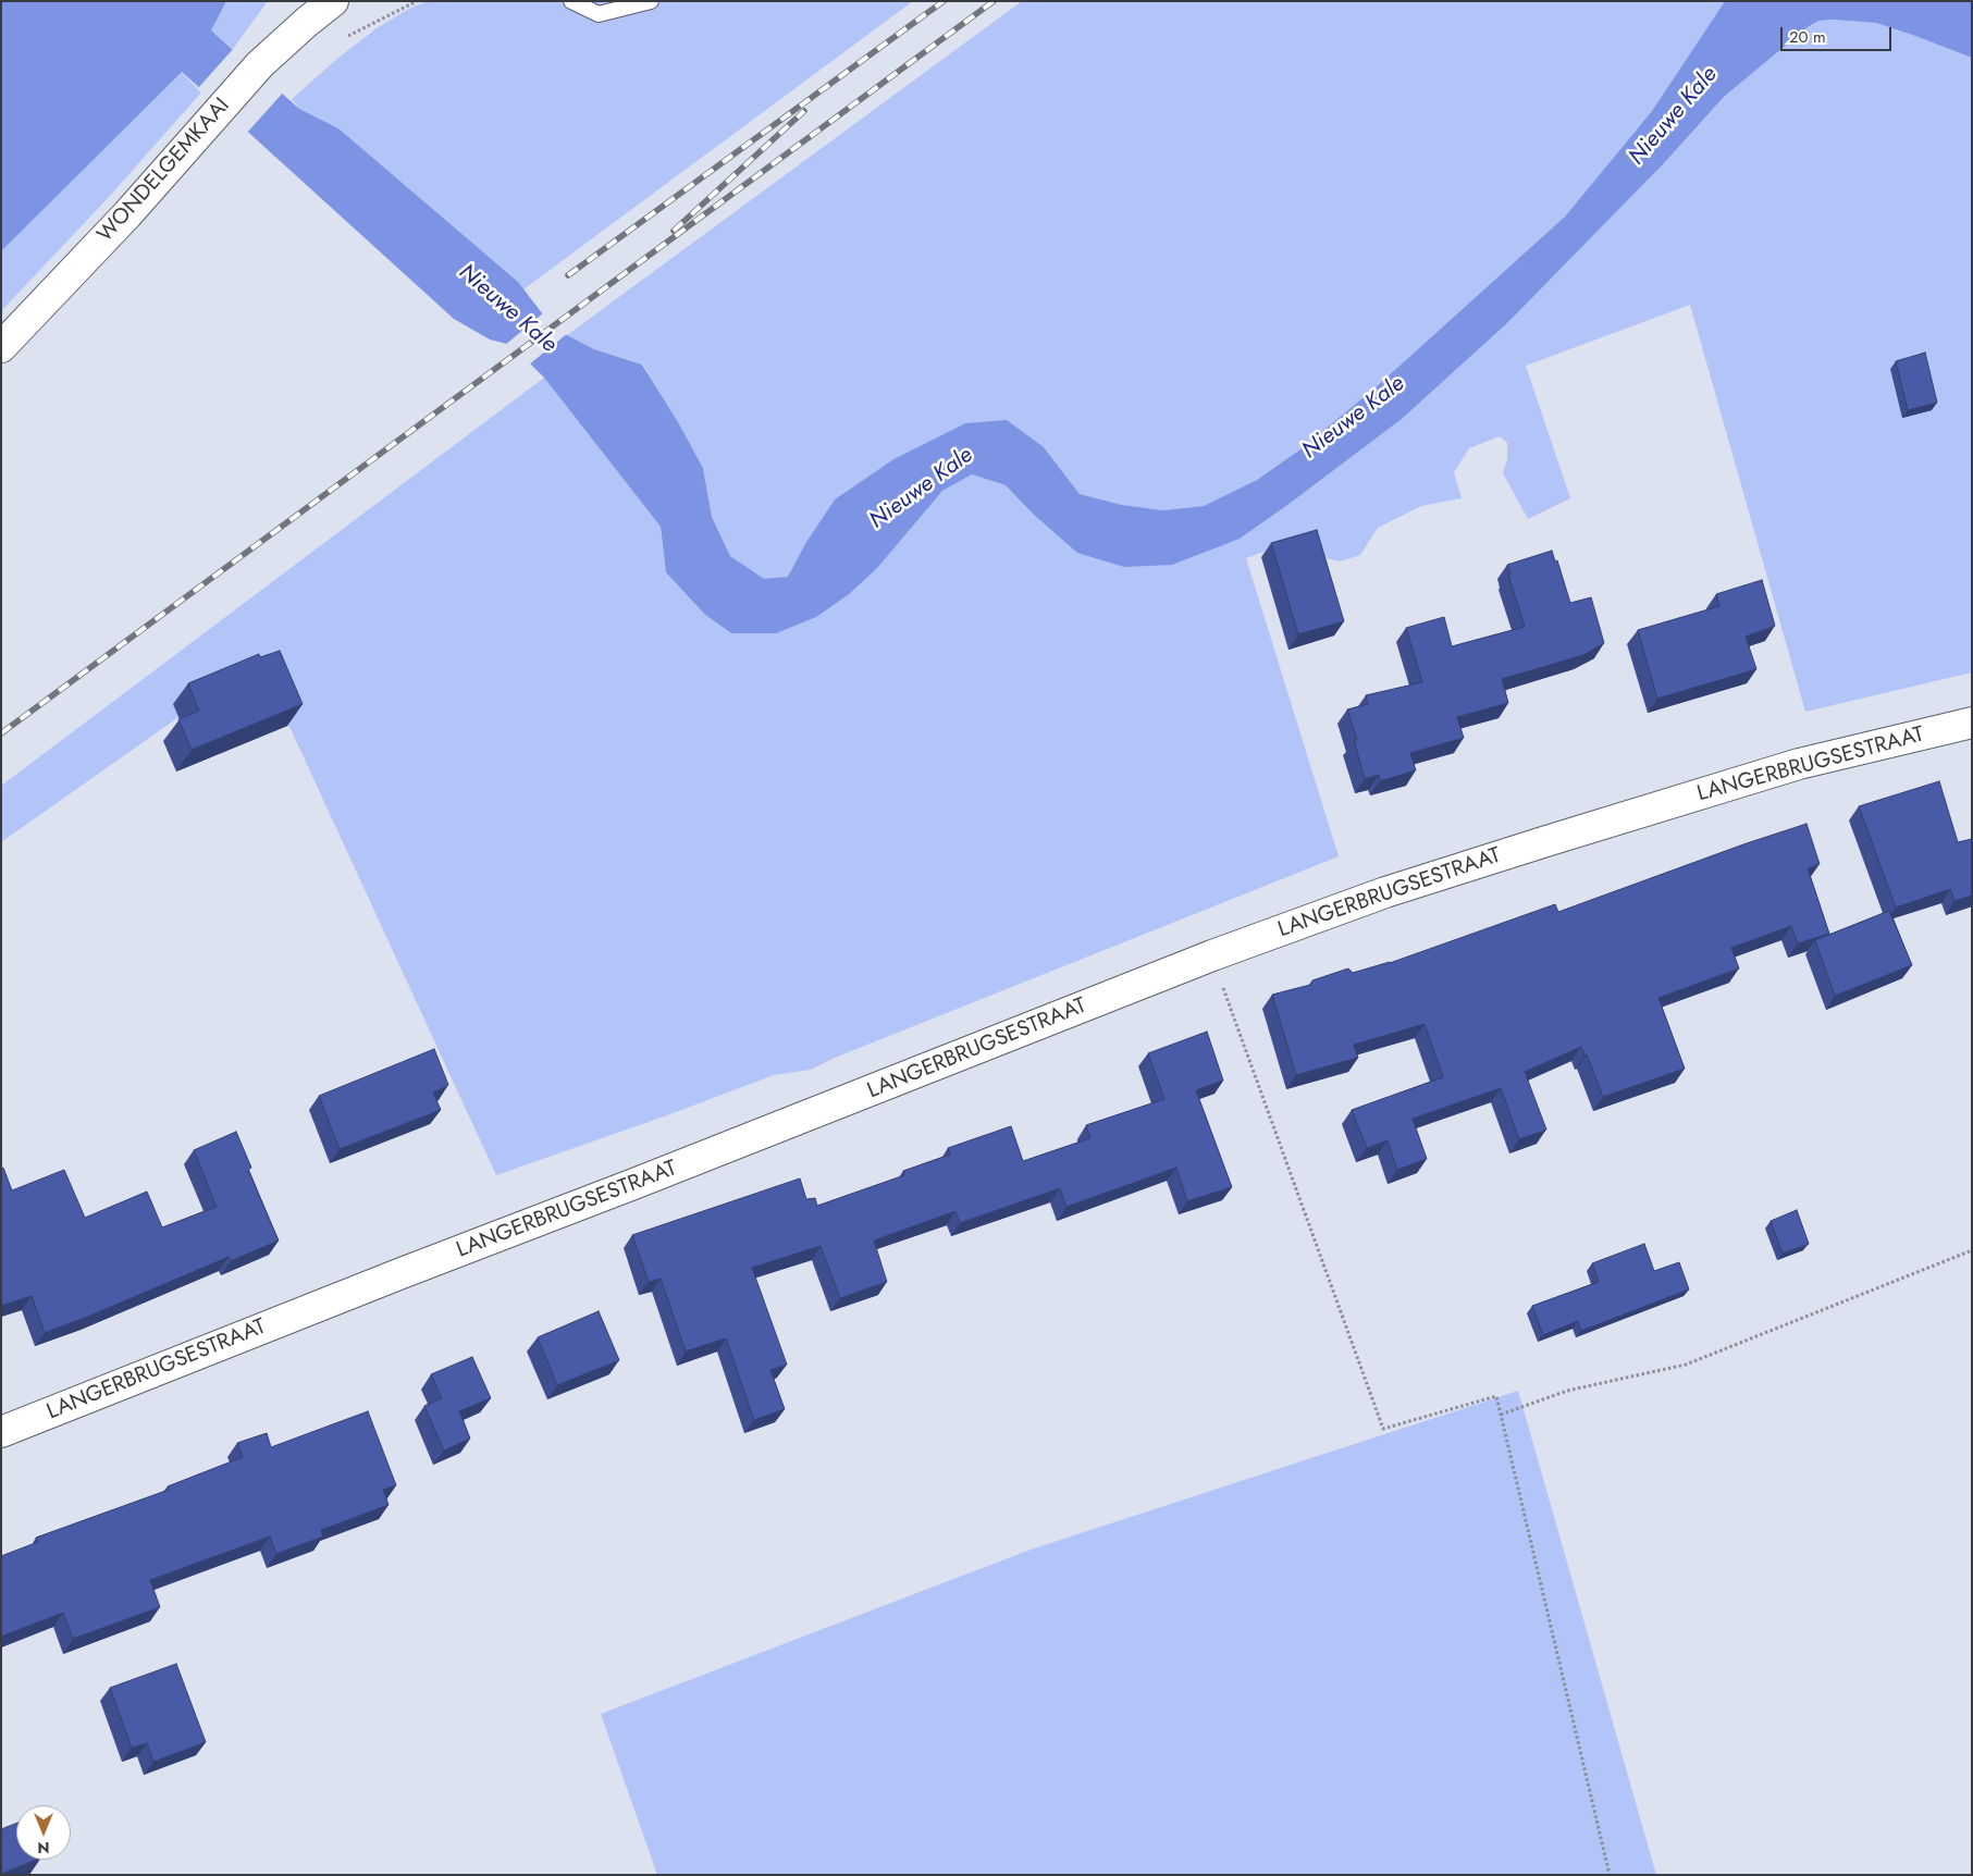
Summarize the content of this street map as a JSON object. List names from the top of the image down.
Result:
{
  "streets": {
    "street": ["WONDELGEMKAAI", "LANGERBRUGSESTRAAT"]
  },
  "water": ["Nieuwe Kale"],
  "scale_bar": "20 m",
  "north": "bottom"
}
